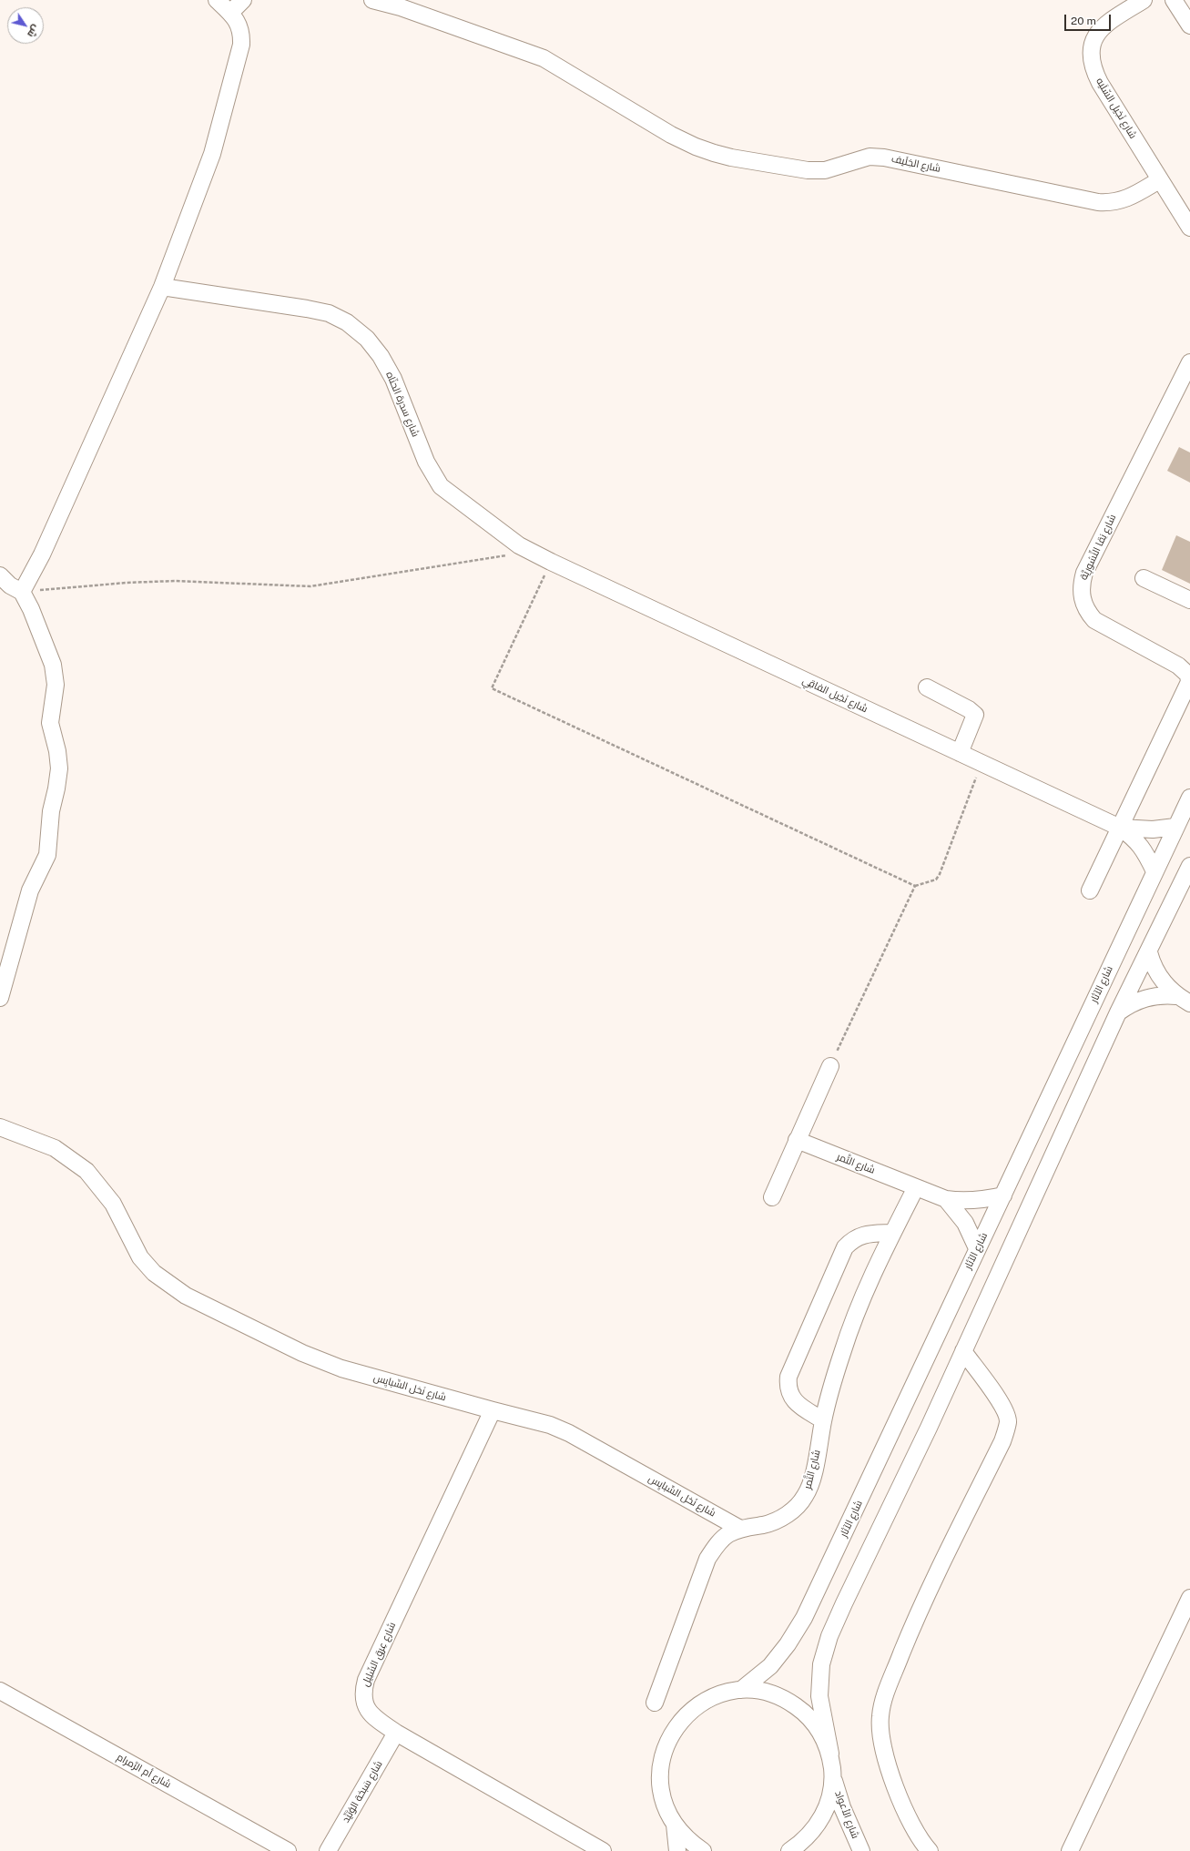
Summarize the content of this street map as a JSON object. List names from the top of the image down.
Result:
{
  "streets": {
    "street": [
      "شارع نَخِيل السّلَيه",
      "شارع الخِلَيف",
      "شارع سدرة الحنّاه",
      "شارع نِقا النِّسُورِيَّة",
      "شارع نَخِيل الفاقِي",
      "شارع الآثار",
      "شارع التَّمر",
      "شارع نَخل السِّبايِس",
      "شارع عِرق السِّلِيل",
      "شارع أم الرَّمرام",
      "شارع سَبخة الوُتَيِّد",
      "شارع الأعواد"
    ]
  },
  "crossings": [
    ["شارع نَخِيل السّلَيه", "شارع الخِلَيف"],
    ["شارع سدرة الحنّاه", "شارع نَخِيل الفاقِي"],
    ["شارع نِقا النِّسُورِيَّة", "شارع نَخِيل الفاقِي"],
    ["شارع نَخِيل الفاقِي", "شارع الآثار"],
    ["شارع الآثار", "شارع التَّمر"],
    ["شارع التَّمر", "شارع نَخل السِّبايِس"],
    ["شارع نَخل السِّبايِس", "شارع عِرق السِّلِيل"],
    ["شارع عِرق السِّلِيل", "شارع سَبخة الوُتَيِّد"]
  ],
  "scale_bar": "20 m",
  "north": "bottom right"
}
